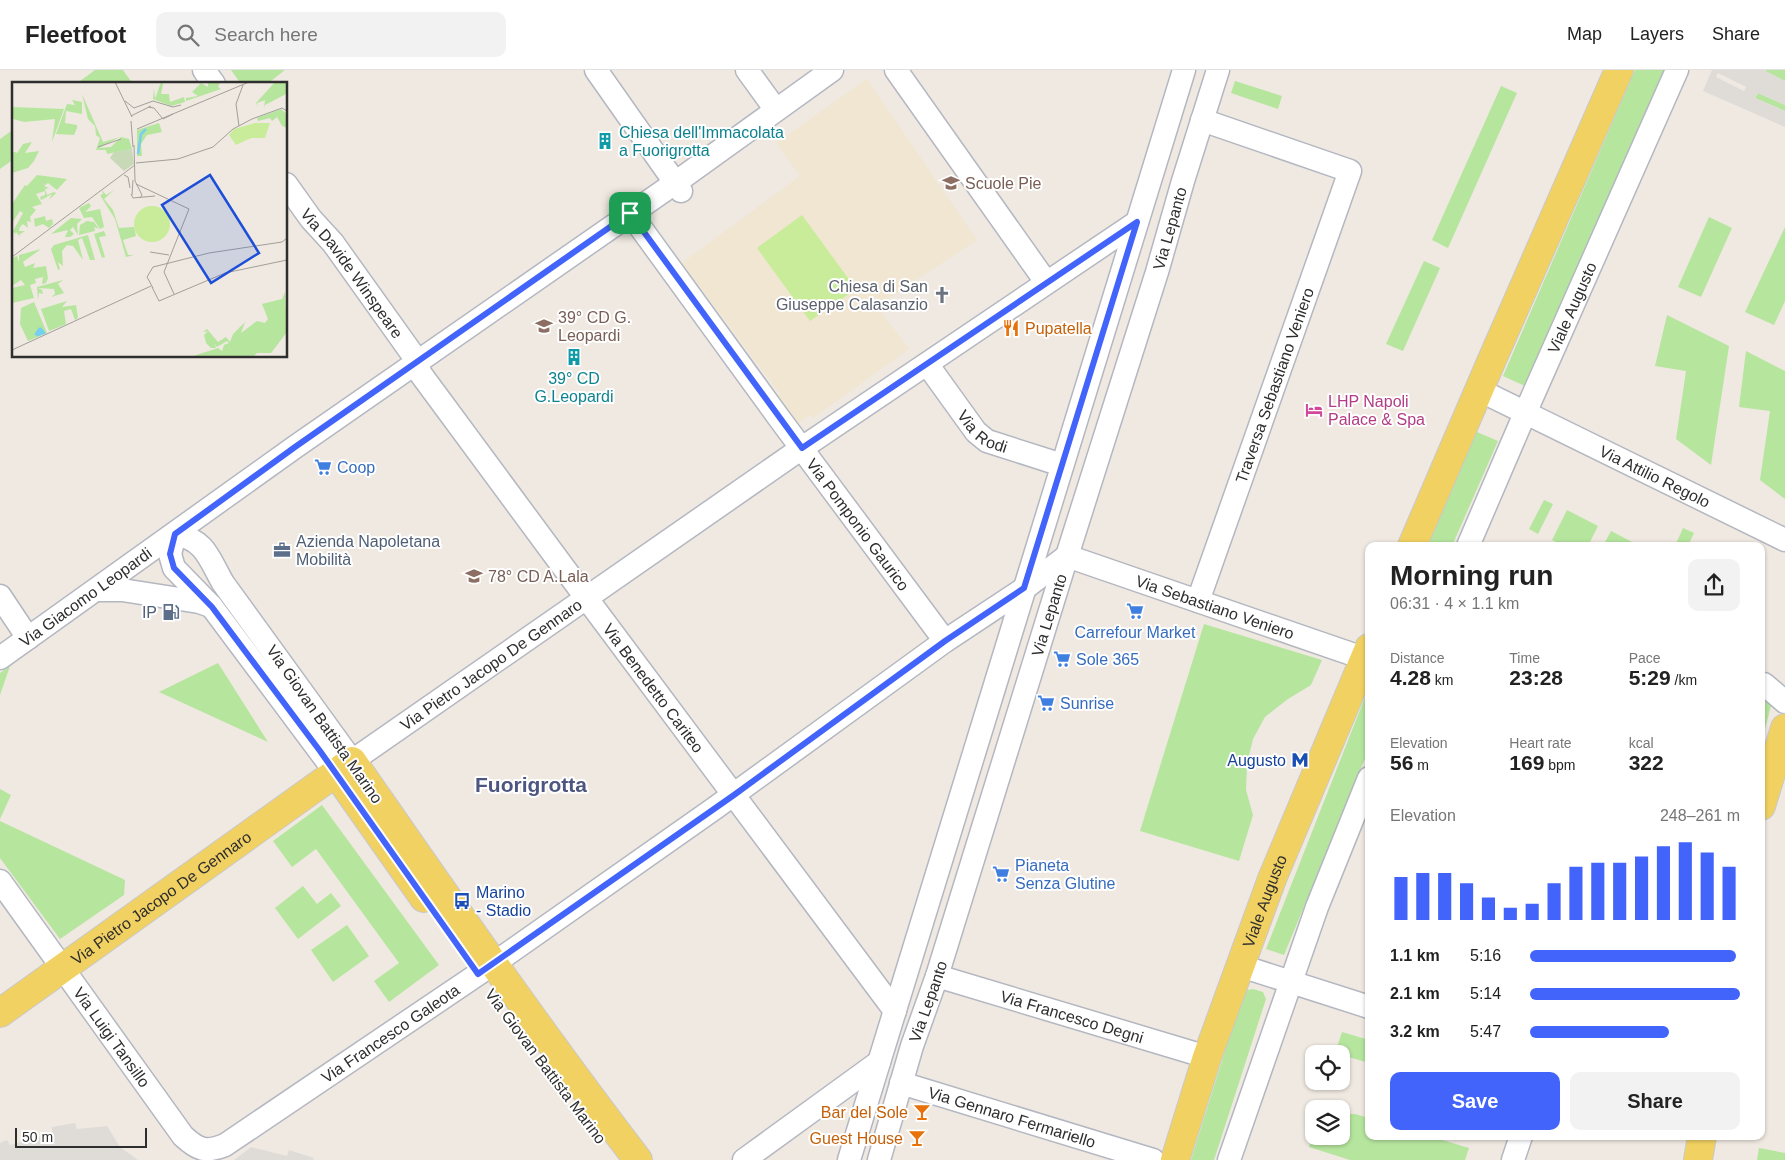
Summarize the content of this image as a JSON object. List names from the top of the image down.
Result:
{
  "streets": {
    "main road": ["Viale Augusto", "Via Pietro Jacopo De Gennaro", "Via Giovan Battista Marino"],
    "street": [
      "Via Lepanto",
      "Via Davide Winspeare",
      "Traversa Sebastiano Veniero",
      "Via Rodi",
      "Via Attilio Regolo",
      "Via Pomponio Gaurico",
      "Via Giacomo Leopardi",
      "Via Sebastiano Veniero",
      "Via Benedetto Cariteo",
      "Via Francesco Degni",
      "Via Francesco Galeota",
      "Via Luigi Tansillo",
      "Via Gennaro Fermariello"
    ]
  },
  "crossings": [
    ["Via Lepanto", "Traversa Sebastiano Veniero"],
    ["Via Lepanto", "Via Rodi"],
    ["Via Lepanto", "Via Sebastiano Veniero"],
    ["Via Lepanto", "Via Pietro Jacopo De Gennaro"],
    ["Via Lepanto", "Via Benedetto Cariteo"],
    ["Via Lepanto", "Via Francesco Degni"],
    ["Via Lepanto", "Via Francesco Galeota"],
    ["Via Lepanto", "Via Gennaro Fermariello"],
    ["Via Davide Winspeare", "Via Giacomo Leopardi"],
    ["Via Davide Winspeare", "Via Benedetto Cariteo"],
    ["Viale Augusto", "Via Attilio Regolo"],
    ["Viale Augusto", "Via Francesco Degni"],
    ["Traversa Sebastiano Veniero", "Via Sebastiano Veniero"],
    ["Via Rodi", "Via Pietro Jacopo De Gennaro"],
    ["Via Pomponio Gaurico", "Via Giacomo Leopardi"],
    ["Via Pomponio Gaurico", "Via Pietro Jacopo De Gennaro"],
    ["Via Pomponio Gaurico", "Via Francesco Galeota"],
    ["Via Giacomo Leopardi", "Via Benedetto Cariteo"],
    ["Via Giacomo Leopardi", "Via Giovan Battista Marino"],
    ["Via Sebastiano Veniero", "Via Francesco Galeota"],
    ["Via Pietro Jacopo De Gennaro", "Via Benedetto Cariteo"],
    ["Via Pietro Jacopo De Gennaro", "Via Giovan Battista Marino"],
    ["Via Pietro Jacopo De Gennaro", "Via Luigi Tansillo"],
    ["Via Benedetto Cariteo", "Via Francesco Galeota"],
    ["Via Giovan Battista Marino", "Via Francesco Galeota"],
    ["Via Francesco Galeota", "Via Luigi Tansillo"]
  ],
  "districts": ["Fuorigrotta"],
  "places": {
    "building": ["Chiesa dell'Immacolata a Fuorigrotta", "39° CD G.Leopardi"],
    "school or university": ["Scuole Pie", "39° CD G. Leopardi", "78° CD A.Lala"],
    "church": ["Chiesa di San Giuseppe Calasanzio"],
    "restaurant": ["Pupatella"],
    "hotel": ["LHP Napoli Palace & Spa"],
    "supermarket": [
      "Coop",
      "Carrefour Market",
      "Sole 365",
      "Sunrise",
      "Pianeta Senza Glutine"
    ],
    "office": ["Azienda Napoletana Mobilità"],
    "fuel station": ["IP"],
    "metro station": ["Augusto"],
    "bus stop": ["Marino - Stadio"],
    "bar": ["Bar del Sole", "Guest House"]
  },
  "scale_bar": "50 m",
  "page": {
    "header": "Fleetfoot",
    "search": "Search here",
    "nav": ["Map", "Layers", "Share"],
    "heading": ["Morning run", "06:31 · 4 × 1.1 km"],
    "stats": [
      ["Distance", "4.28 km"],
      ["Time", "23:28"],
      ["Pace", "5:29 /km"],
      ["Elevation", "56 m"],
      ["Heart rate", "169 bpm"],
      ["kcal", "322"]
    ],
    "chart": ["Elevation", "248–261 m"],
    "list": [
      {
        "name": "1.1 km",
        "note": "5:16"
      },
      {
        "name": "2.1 km",
        "note": "5:14"
      },
      {
        "name": "3.2 km",
        "note": "5:47"
      }
    ],
    "buttons": ["Save", "Share"],
    "scale": "50 m"
  }
}
